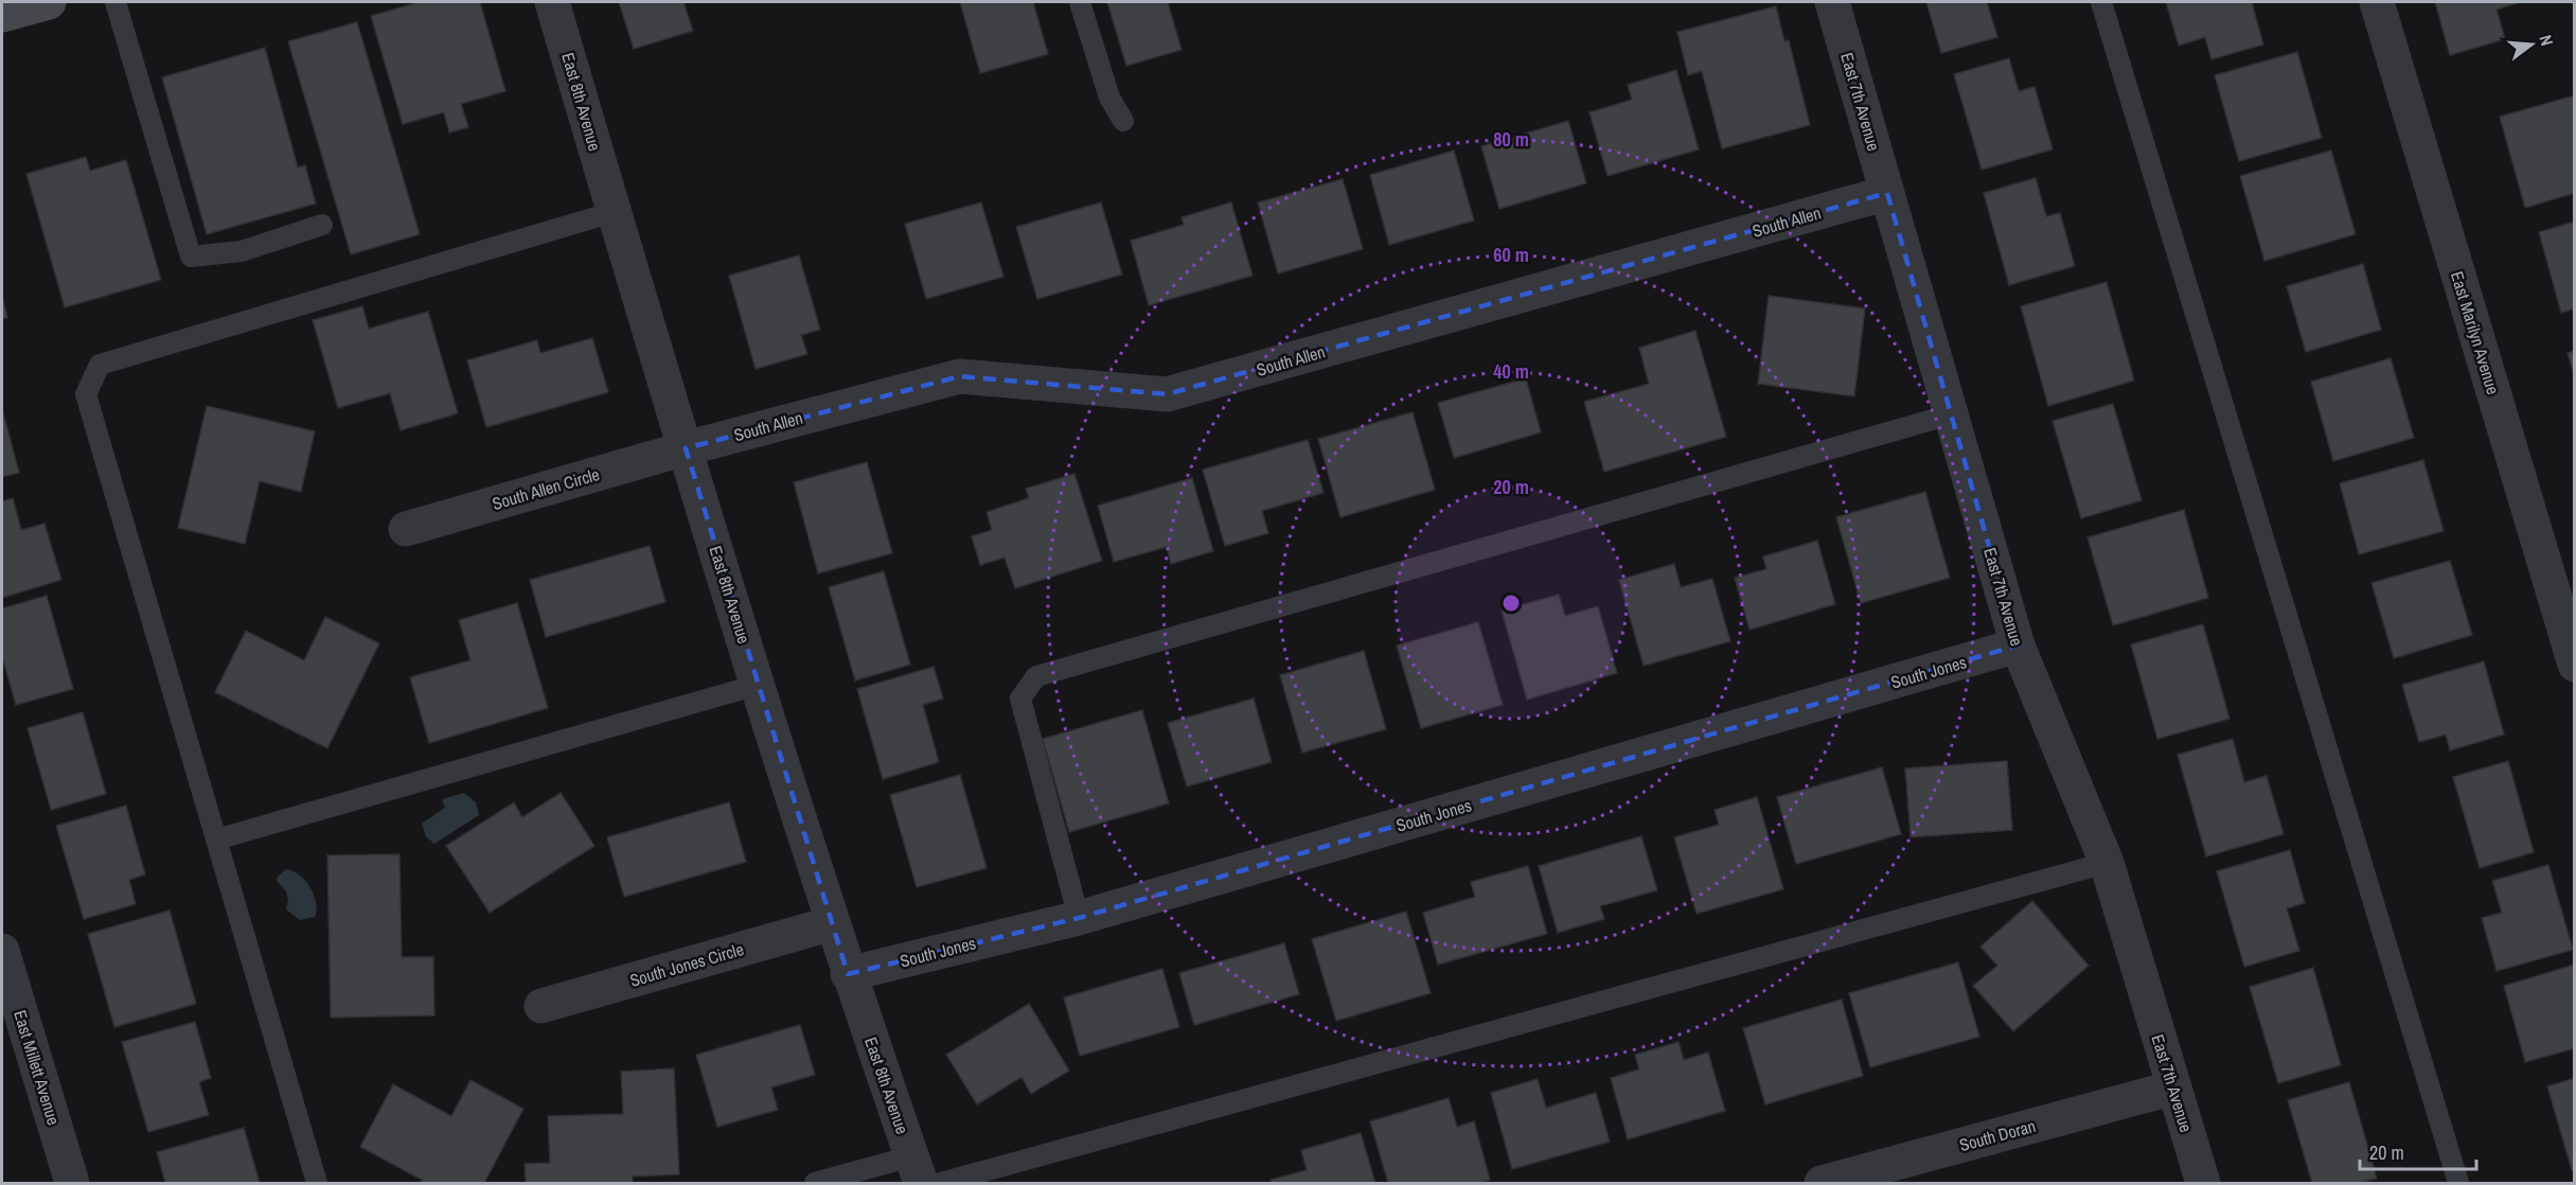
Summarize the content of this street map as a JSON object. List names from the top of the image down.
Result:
{
  "streets": {
    "street": [
      "East 8th Avenue",
      "East 7th Avenue",
      "South Allen",
      "East Marilyn Avenue",
      "South Allen Circle",
      "South Jones",
      "South Jones Circle",
      "East Millett Avenue",
      "South Doran"
    ]
  },
  "crossings": [
    ["East 8th Avenue", "South Allen"],
    ["East 8th Avenue", "South Allen Circle"],
    ["East 8th Avenue", "South Jones"],
    ["East 8th Avenue", "South Jones Circle"],
    ["East 7th Avenue", "South Allen"],
    ["East 7th Avenue", "South Jones"],
    ["East 7th Avenue", "South Doran"],
    ["South Allen", "South Allen Circle"]
  ],
  "scale_bar": "20 m",
  "north": "right",
  "rings": [
    "80 m",
    "60 m",
    "40 m",
    "20 m"
  ]
}
